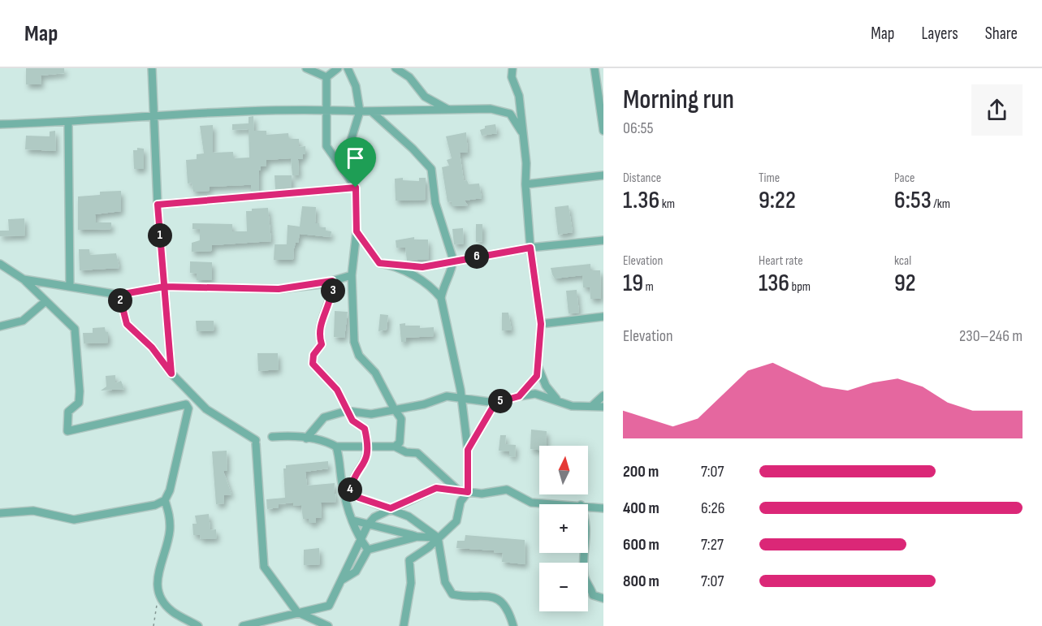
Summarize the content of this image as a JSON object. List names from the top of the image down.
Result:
{
  "north": "top",
  "page": {
    "header": "Map",
    "nav": ["Map", "Layers", "Share"],
    "heading": ["Morning run", "06:55"],
    "stats": [
      ["Distance", "1.36 km"],
      ["Time", "9:22"],
      ["Pace", "6:53 /km"],
      ["Elevation", "19 m"],
      ["Heart rate", "136 bpm"],
      ["kcal", "92"]
    ],
    "pins": [
      "1",
      "6",
      "3",
      "2",
      "5",
      "4"
    ],
    "chart": ["Elevation", "230–246 m"],
    "map_buttons": ["+", "−"],
    "list": [
      {
        "name": "200 m",
        "note": "7:07"
      },
      {
        "name": "400 m",
        "note": "6:26"
      },
      {
        "name": "600 m",
        "note": "7:27"
      },
      {
        "name": "800 m",
        "note": "7:07"
      }
    ]
  }
}
